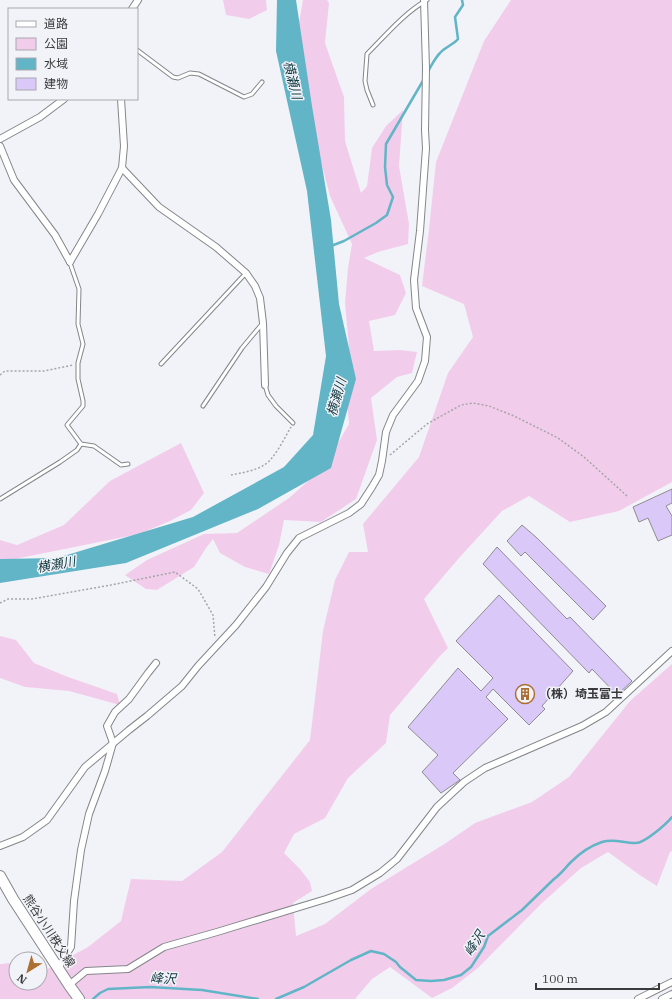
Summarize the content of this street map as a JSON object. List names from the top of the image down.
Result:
{
  "streets": {
    "main road": ["熊谷小川秩父線"]
  },
  "water": ["横瀬川", "峰沢"],
  "places": {
    "building": ["（株）埼玉富士"]
  },
  "legend": [
    "道路",
    "公園",
    "水域",
    "建物"
  ],
  "scale_bar": "100 m",
  "north": "bottom left"
}
